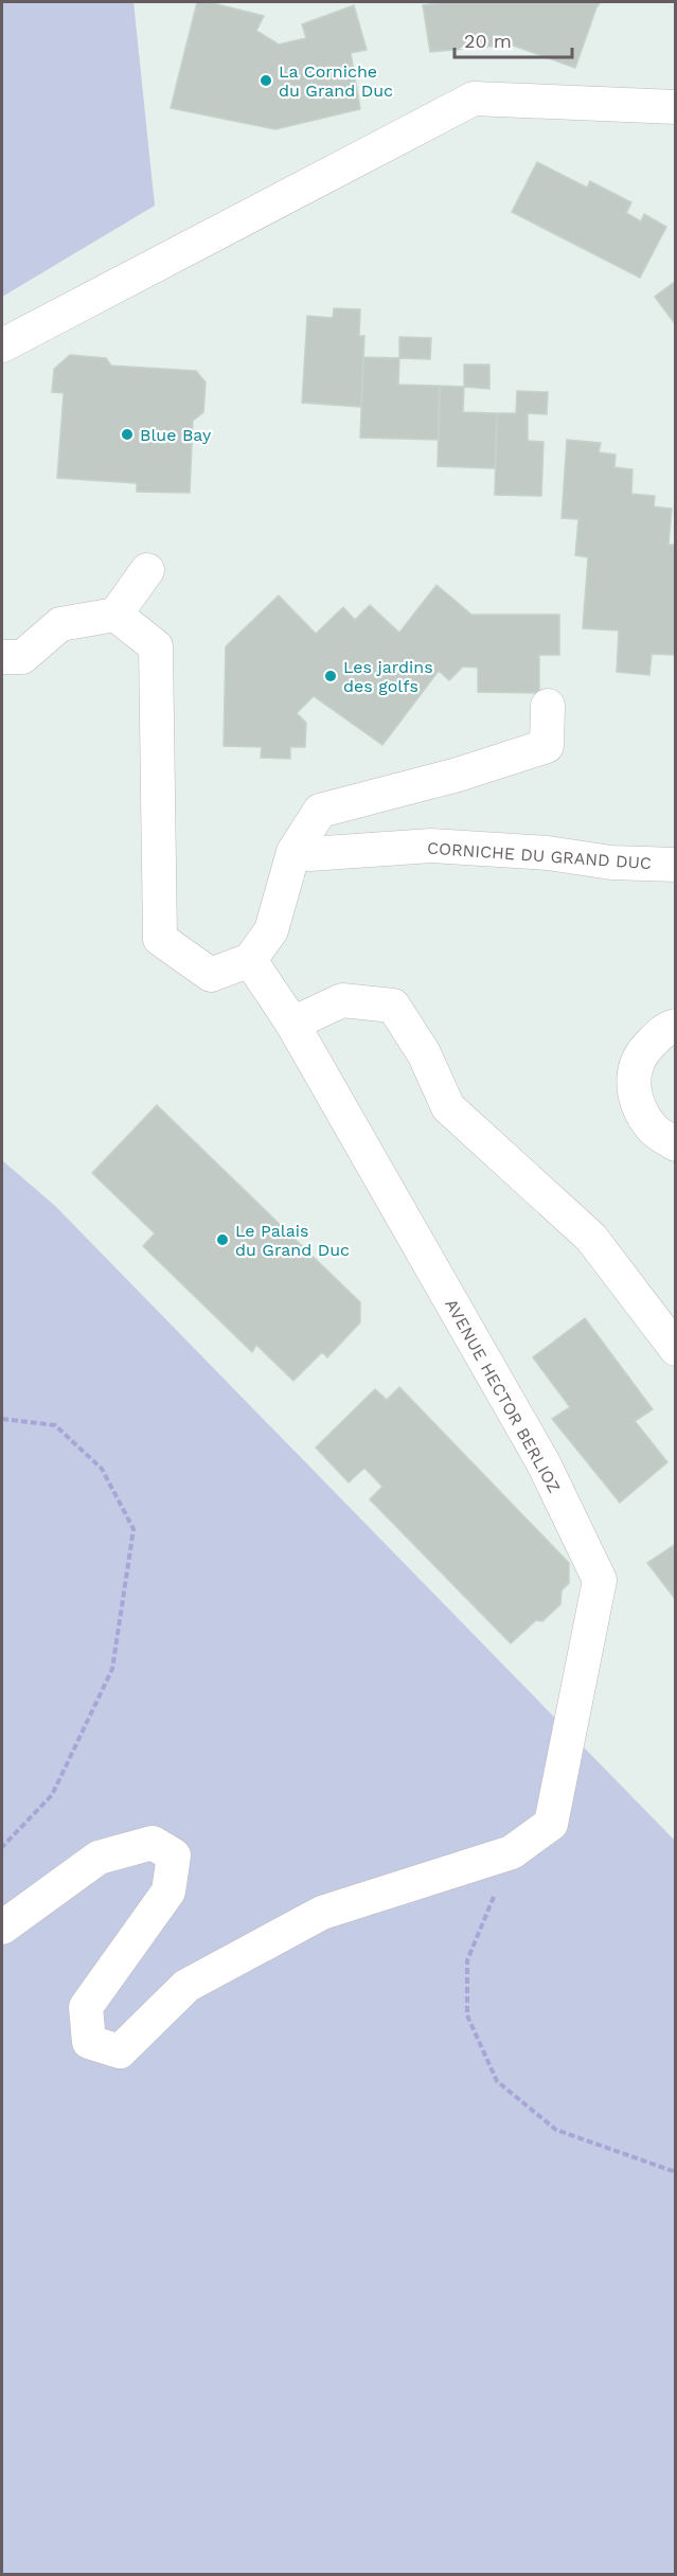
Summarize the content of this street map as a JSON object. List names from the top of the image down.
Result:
{
  "streets": {
    "street": ["CORNICHE DU GRAND DUC", "AVENUE HECTOR BERLIOZ"]
  },
  "places": [
    "La Corniche du Grand Duc",
    "Blue Bay",
    "Les jardins des golfs",
    "Le Palais du Grand Duc"
  ],
  "scale_bar": "20 m"
}
